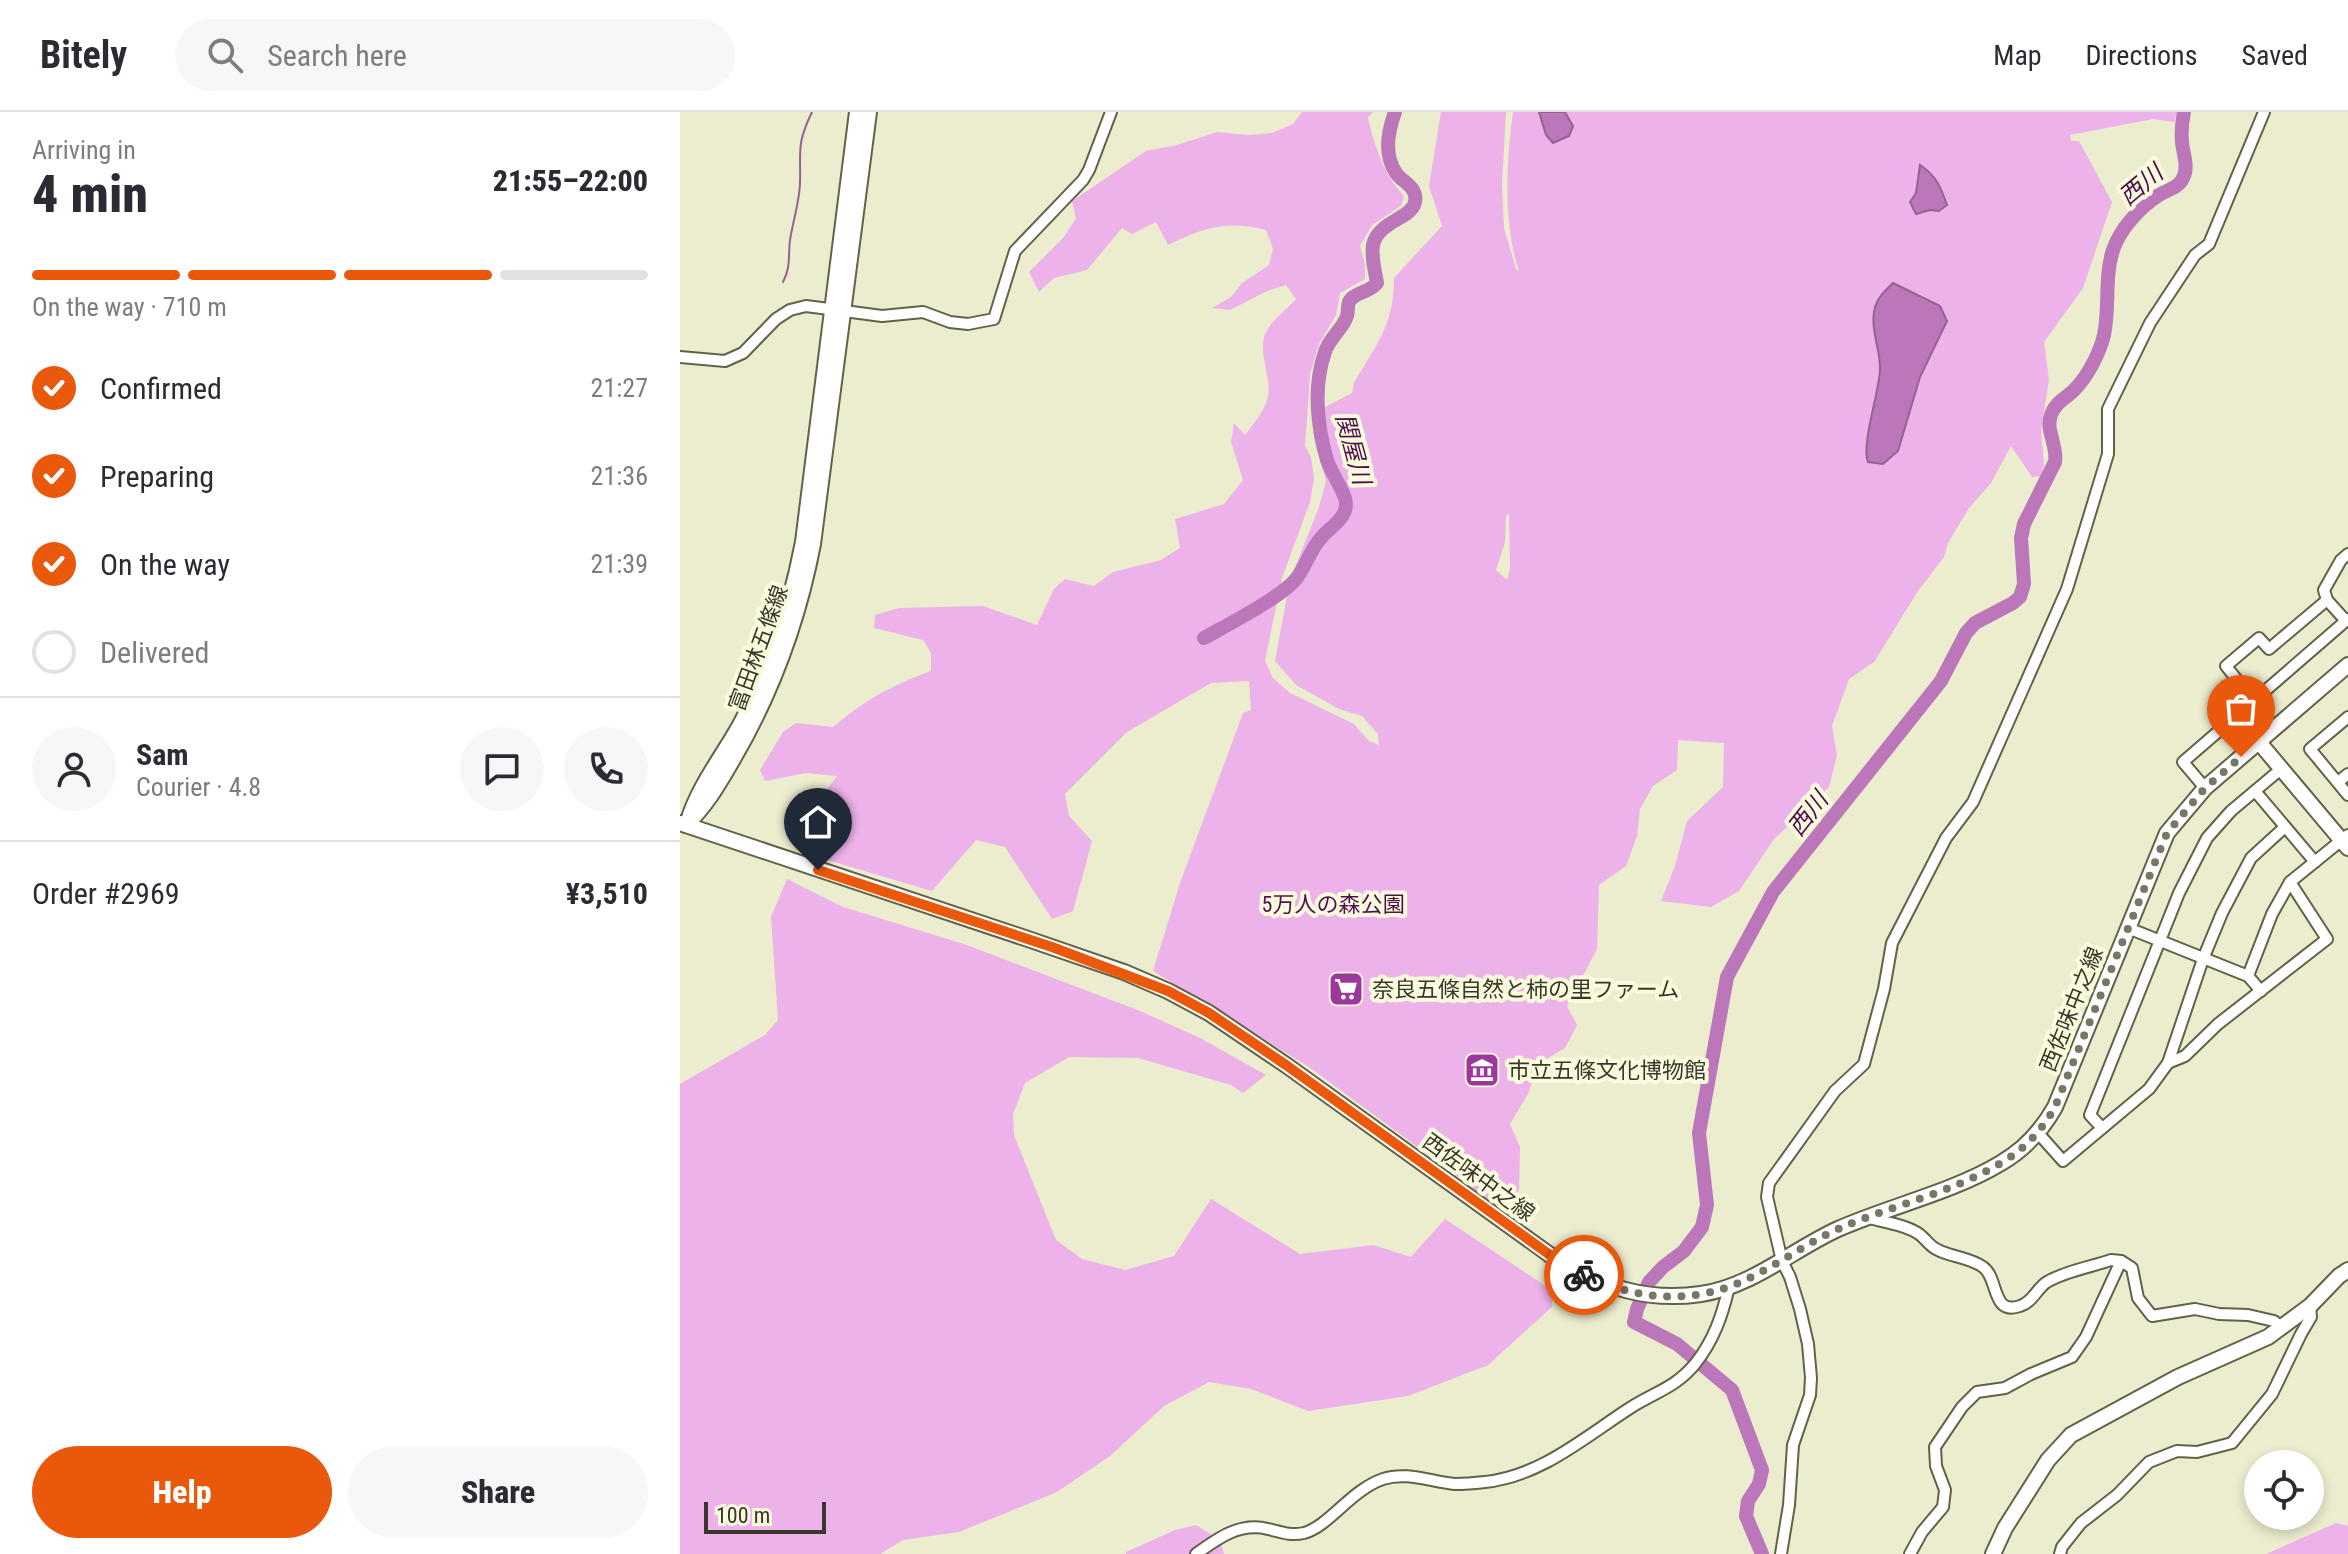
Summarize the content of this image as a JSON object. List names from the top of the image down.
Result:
{
  "streets": {
    "main road": ["富田林五條線", "西佐味中之線"]
  },
  "crossings": [
    ["富田林五條線", "西佐味中之線"]
  ],
  "water": ["西川", "関屋川"],
  "parks": ["5万人の森公園"],
  "places": {
    "supermarket": ["奈良五條自然と柿の里ファーム"],
    "museum": ["市立五條文化博物館"]
  },
  "scale_bar": "100 m",
  "page": {
    "header": "Bitely",
    "search": "Search here",
    "nav": ["Map", "Directions", "Saved"],
    "heading": ["4 min", "Arriving in", "21:55–22:00"],
    "panel": [
      "Sam",
      "Courier · 4.8",
      "Order #2969",
      "¥3,510"
    ],
    "bar": "On the way · 710 m",
    "list": [
      ["Confirmed", "21:27"],
      ["Preparing", "21:36"],
      ["On the way", "21:39"],
      "Delivered"
    ],
    "buttons": ["Help", "Share"],
    "scale": "100 m"
  }
}
